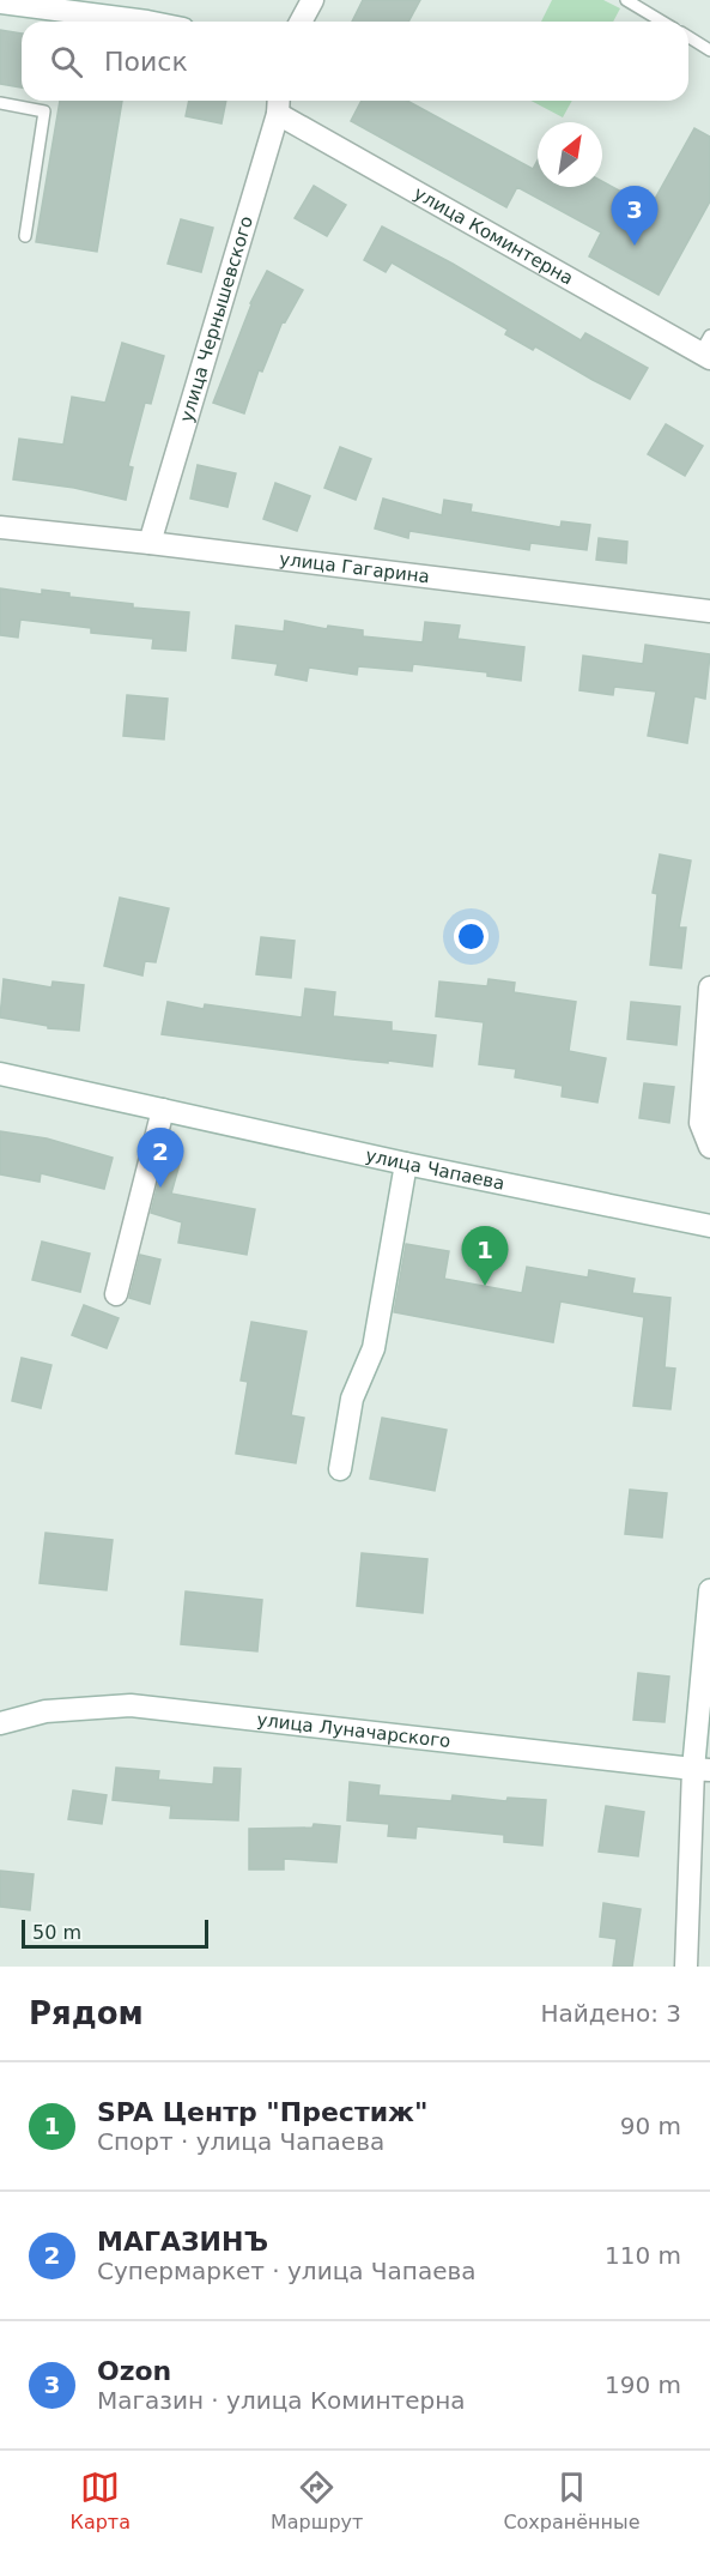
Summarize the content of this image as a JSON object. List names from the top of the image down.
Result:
{
  "streets": {
    "street": [
      "улица Коминтерна",
      "улица Чернышевского",
      "улица Гагарина",
      "улица Чапаева",
      "улица Луначарского"
    ]
  },
  "crossings": [
    ["улица Коминтерна", "улица Чернышевского"],
    ["улица Чернышевского", "улица Гагарина"]
  ],
  "scale_bar": "50 m",
  "north": "top right",
  "page": {
    "search": "Поиск",
    "pins": ["3", "2", "1"],
    "scale": "50 m",
    "heading": ["Рядом", "Найдено: 3"],
    "list": [
      {
        "mark": "1",
        "name": "SPA Центр \"Престиж\"",
        "note": "Спорт · улица Чапаева",
        "value": "90 m"
      },
      {
        "mark": "2",
        "name": "МАГАЗИНЪ",
        "note": "Супермаркет · улица Чапаева",
        "value": "110 m"
      },
      {
        "mark": "3",
        "name": "Ozon",
        "note": "Магазин · улица Коминтерна",
        "value": "190 m"
      }
    ],
    "nav": ["Карта", "Маршрут", "Сохранённые"]
  }
}
